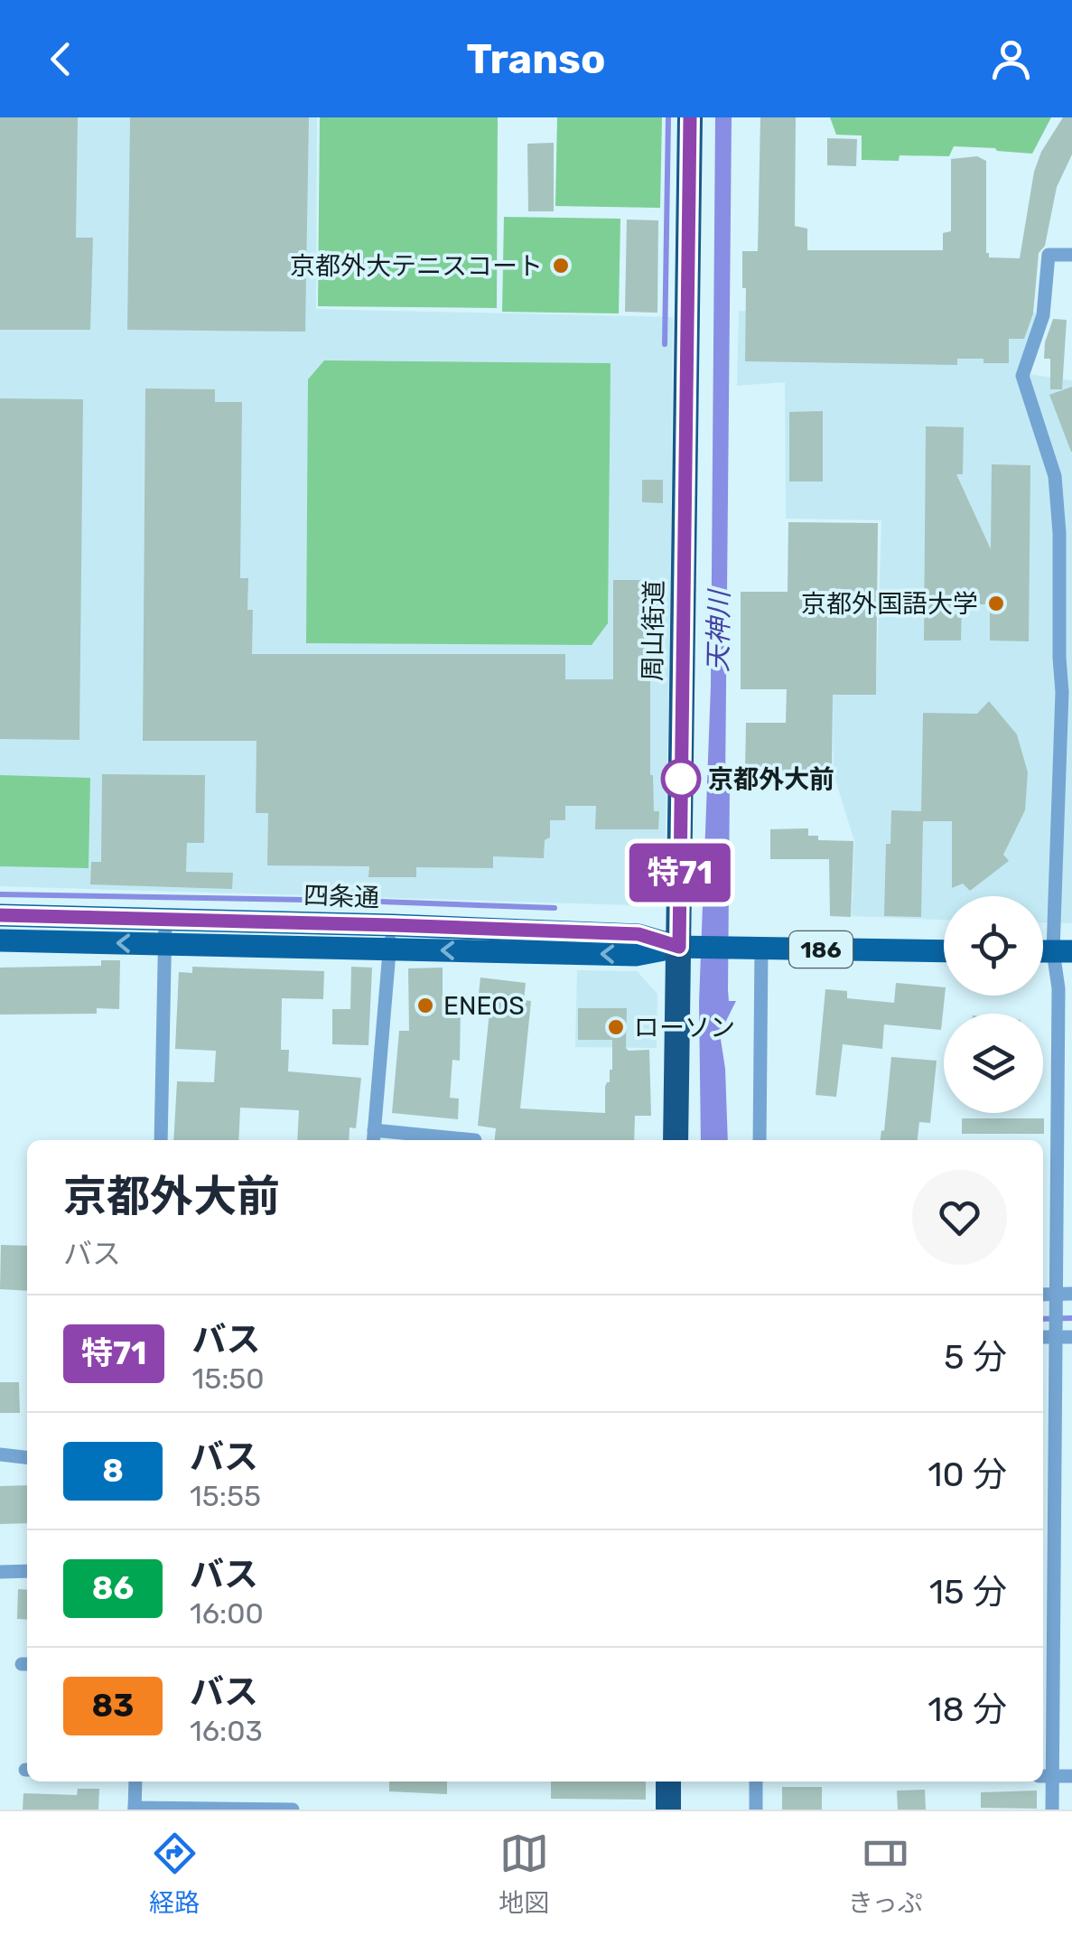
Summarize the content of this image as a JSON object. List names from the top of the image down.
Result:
{
  "streets": {
    "highway": ["周山街道"],
    "main road": ["四条通", "186"]
  },
  "crossings": [
    ["周山街道", "四条通"]
  ],
  "water": ["天神川"],
  "places": [
    "京都外大テニスコート",
    "京都外国語大学",
    "京都外大前",
    "ENEOS",
    "ローソン"
  ],
  "lines": ["bus line 特71"],
  "page": {
    "header": "Transo",
    "on_map": "特71",
    "heading": ["京都外大前", "バス"],
    "list": [
      {
        "mark": "特71",
        "name": "バス",
        "note": "15:50",
        "value": "5 分"
      },
      {
        "mark": "8",
        "name": "バス",
        "note": "15:55",
        "value": "10 分"
      },
      {
        "mark": "86",
        "name": "バス",
        "note": "16:00",
        "value": "15 分"
      },
      {
        "mark": "83",
        "name": "バス",
        "note": "16:03",
        "value": "18 分"
      }
    ],
    "tabs": ["経路", "地図", "きっぷ"]
  }
}
